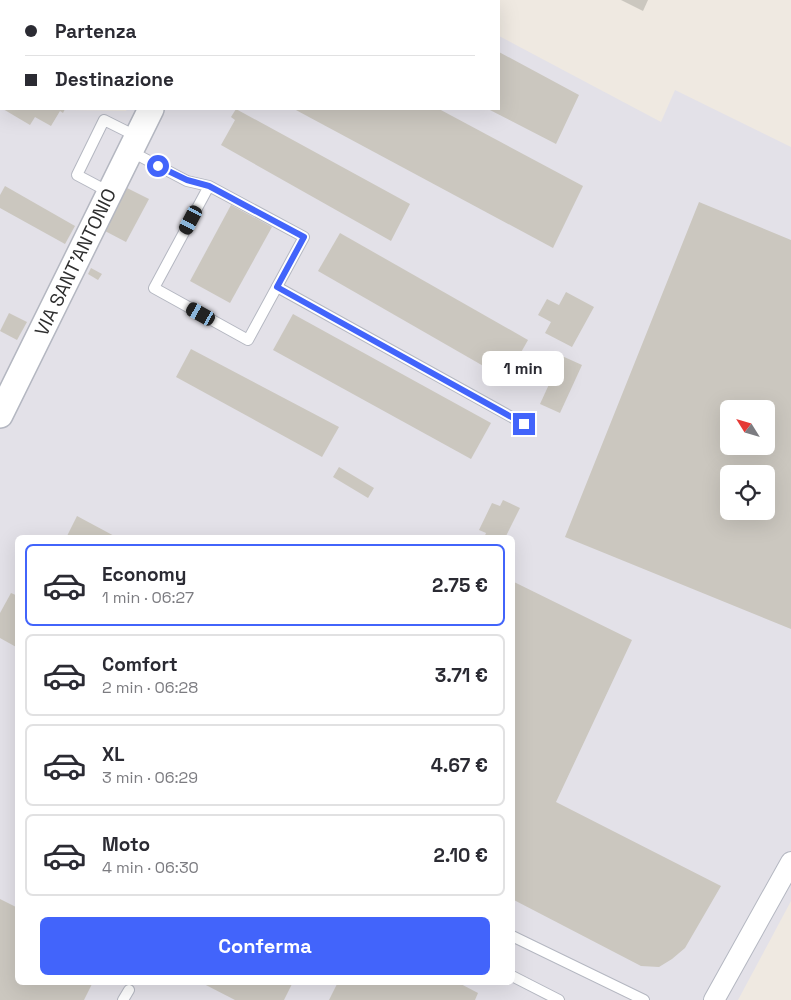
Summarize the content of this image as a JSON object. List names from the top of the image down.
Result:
{
  "streets": {
    "street": ["VIA SANT'ANTONIO"]
  },
  "north": "top left",
  "page": {
    "banner": ["Partenza", "Destinazione"],
    "bubble": "1 min",
    "list": [
      {
        "name": "Economy",
        "note": "1 min · 06:27",
        "value": "2.75 €"
      },
      {
        "name": "Comfort",
        "note": "2 min · 06:28",
        "value": "3.71 €"
      },
      {
        "name": "XL",
        "note": "3 min · 06:29",
        "value": "4.67 €"
      },
      {
        "name": "Moto",
        "note": "4 min · 06:30",
        "value": "2.10 €"
      }
    ],
    "buttons": "Conferma"
  }
}
